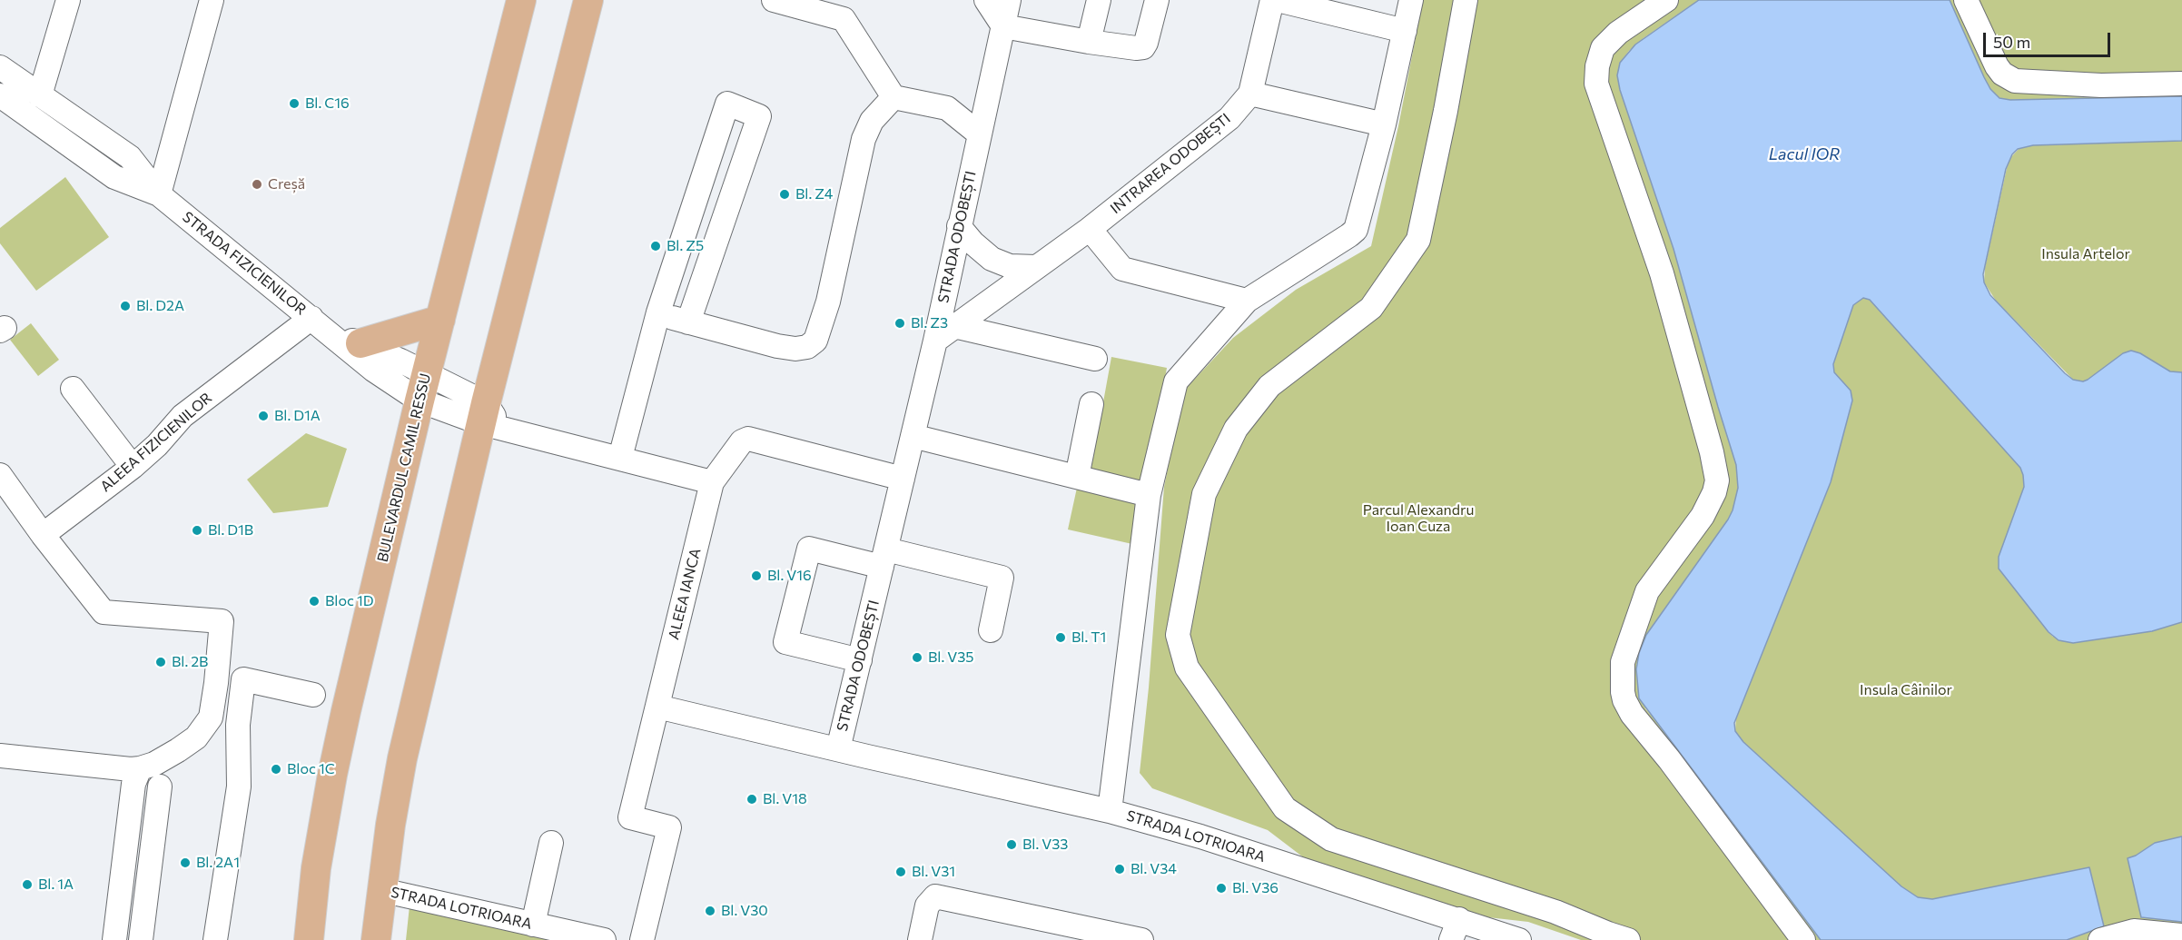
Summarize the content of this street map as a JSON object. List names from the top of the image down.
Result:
{
  "streets": {
    "main road": ["BULEVARDUL CAMIL RESSU"],
    "street": [
      "INTRAREA ODOBEȘTI",
      "STRADA ODOBEȘTI",
      "STRADA FIZICIENILOR",
      "ALEEA FIZICIENILOR",
      "ALEEA IANCA",
      "STRADA LOTRIOARA"
    ]
  },
  "crossings": [
    ["INTRAREA ODOBEȘTI", "STRADA ODOBEȘTI"],
    ["STRADA ODOBEȘTI", "STRADA LOTRIOARA"],
    ["STRADA FIZICIENILOR", "ALEEA FIZICIENILOR"],
    ["STRADA FIZICIENILOR", "BULEVARDUL CAMIL RESSU"]
  ],
  "water": ["Lacul IOR"],
  "parks": ["Insula Artelor", "Parcul Alexandru Ioan Cuza", "Insula Câinilor"],
  "places": [
    "Bl. C16",
    "Creșă",
    "Bl. Z4",
    "Bl. Z5",
    "Bl. D2A",
    "Bl. Z3",
    "Bl. D1A",
    "Bl. D1B",
    "Bl. V16",
    "Bloc 1D",
    "Bl. T1",
    "Bl. V35",
    "Bl. 2B",
    "Bloc 1C",
    "Bl. V18",
    "Bl. V33",
    "Bl. 2A1",
    "Bl. V34",
    "Bl. V31",
    "Bl. 1A",
    "Bl. V36",
    "Bl. V30"
  ],
  "scale_bar": "50 m"
}
